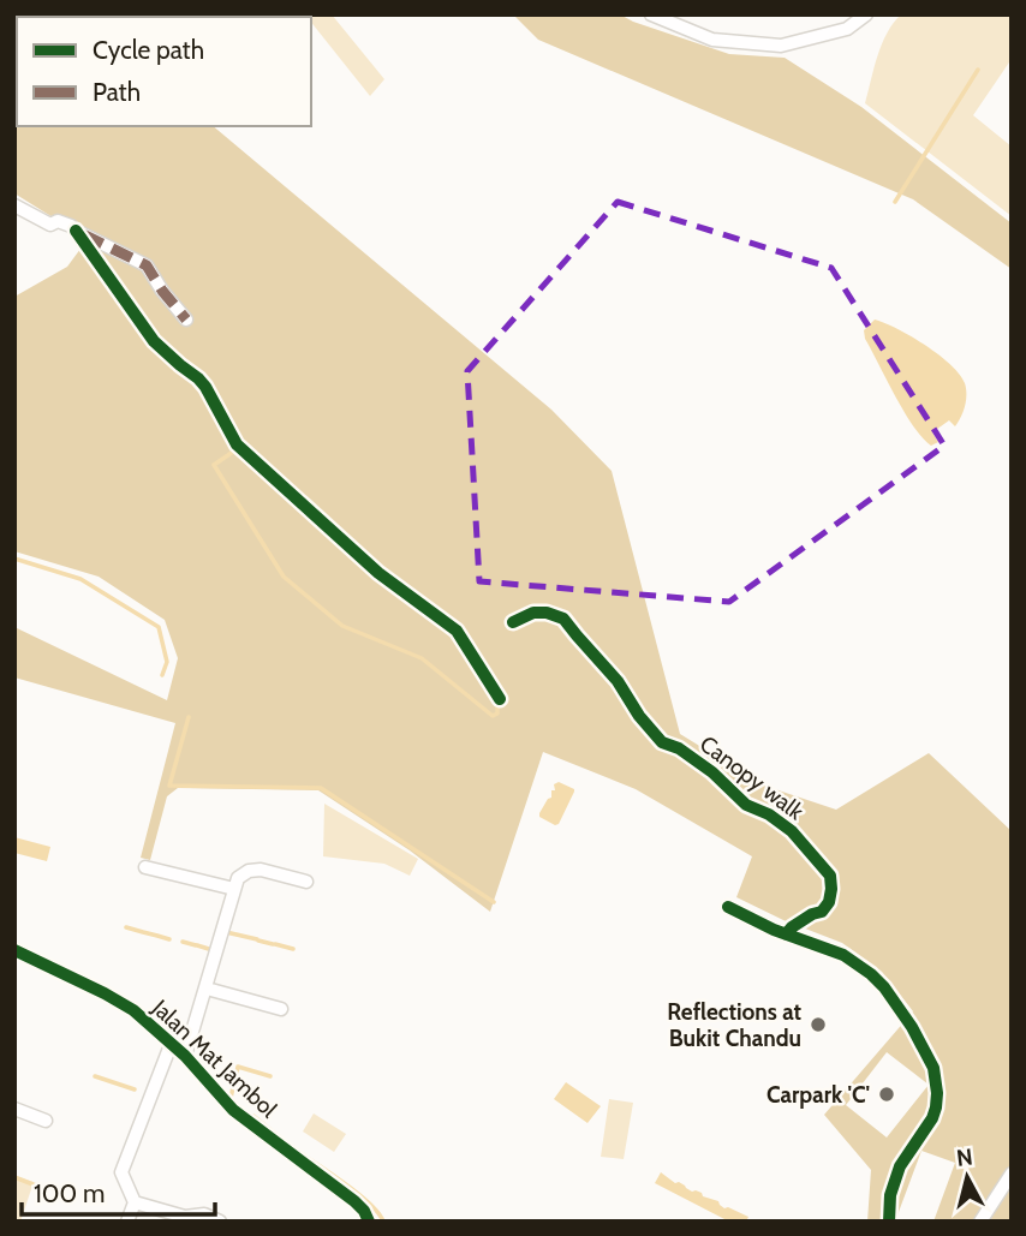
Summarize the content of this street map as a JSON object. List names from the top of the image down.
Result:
{
  "streets": {
    "street": ["Jalan Mat Jambol"],
    "cycle path": ["Canopy walk"]
  },
  "places": ["Reflections at Bukit Chandu", "Carpark 'C'"],
  "legend": ["Cycle path", "Path"],
  "scale_bar": "100 m",
  "north": "top"
}
